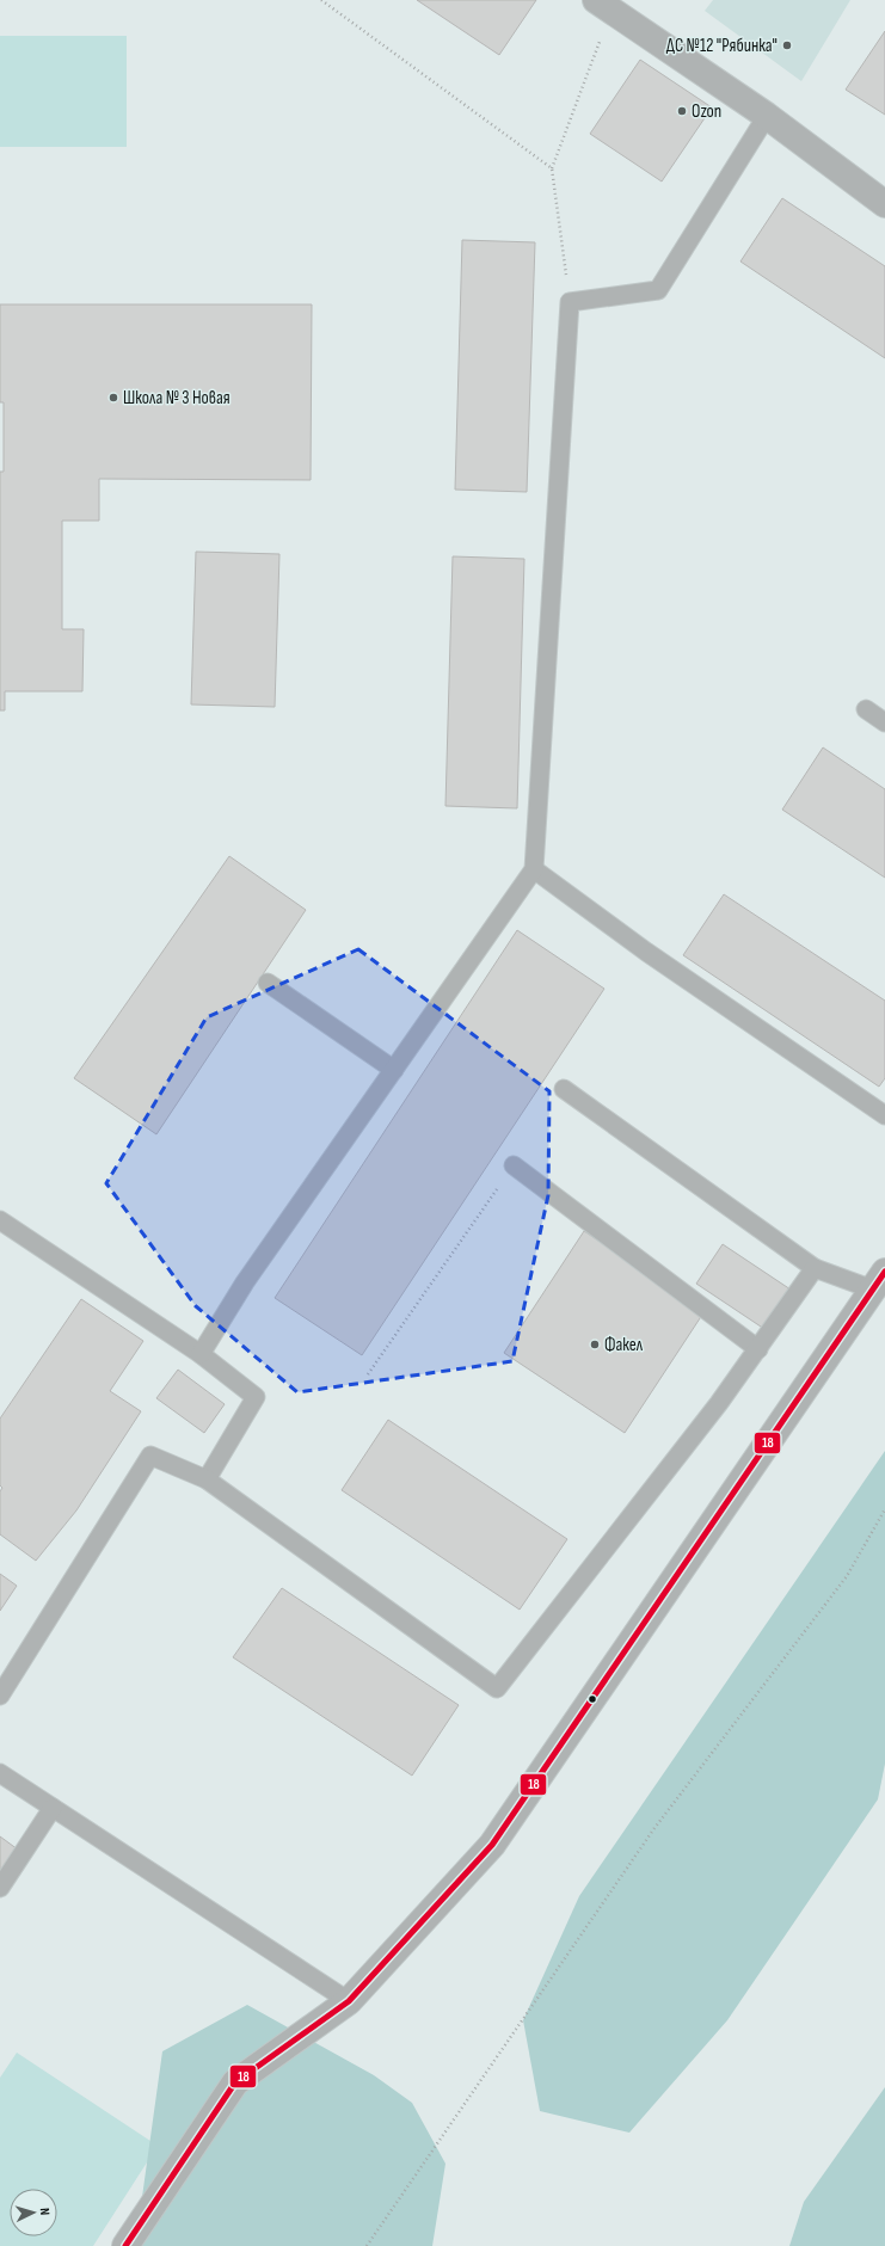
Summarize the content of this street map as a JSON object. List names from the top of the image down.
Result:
{
  "places": [
    "ДС №12 \"Рябинка\"",
    "Ozon",
    "Школа № 3 Новая",
    "Факел"
  ],
  "lines": ["transit line 18"],
  "north": "right"
}
